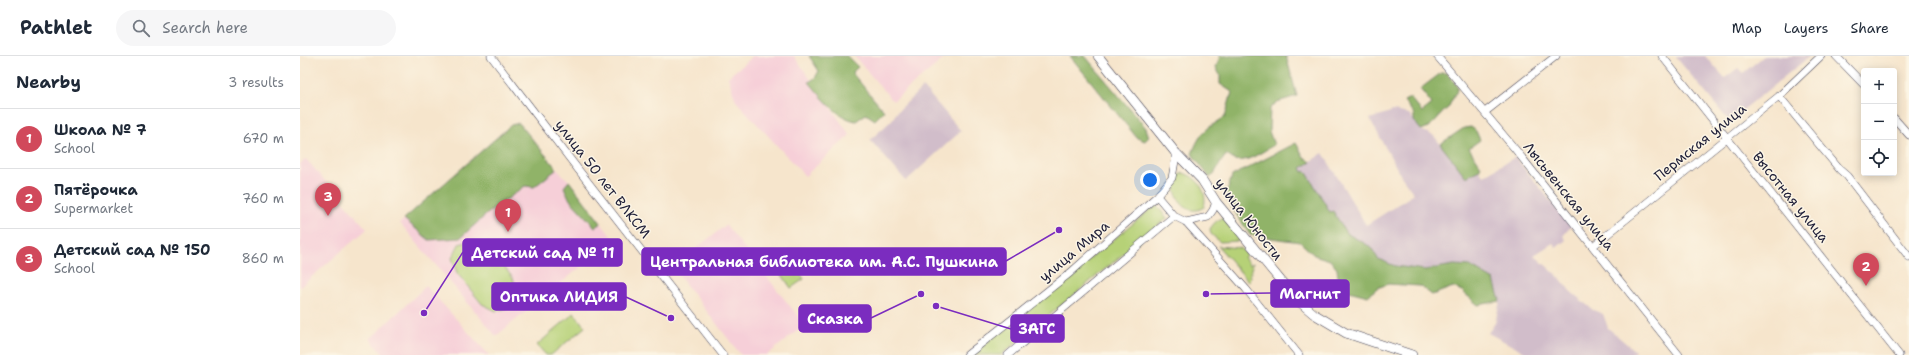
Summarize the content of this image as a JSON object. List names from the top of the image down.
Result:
{
  "streets": {
    "main road": ["улица Юности"],
    "street": [
      "Пермская улица",
      "улица 50 лет ВЛКСМ",
      "Лысьвенская улица",
      "Высотная улица",
      "улица Мира"
    ]
  },
  "crossings": [
    ["Пермская улица", "Лысьвенская улица"],
    ["Пермская улица", "Высотная улица"],
    ["улица Юности", "улица Мира"]
  ],
  "places": [
    "Центральная библиотека им. А.С. Пушкина",
    "Сказка",
    "Магнит",
    "ЗАГС",
    "Детский сад № 11",
    "Оптика ЛИДИЯ"
  ],
  "page": {
    "header": "Pathlet",
    "search": "Search here",
    "nav": ["Map", "Layers", "Share"],
    "heading": ["Nearby", "3 results"],
    "map_buttons": ["+", "−"],
    "list": [
      {
        "mark": "1",
        "name": "Школа № 7",
        "note": "School",
        "value": "670 m"
      },
      {
        "mark": "2",
        "name": "Пятёрочка",
        "note": "Supermarket",
        "value": "760 m"
      },
      {
        "mark": "3",
        "name": "Детский сад № 150",
        "note": "School",
        "value": "860 m"
      }
    ],
    "pins": ["3", "1", "2"]
  }
}
